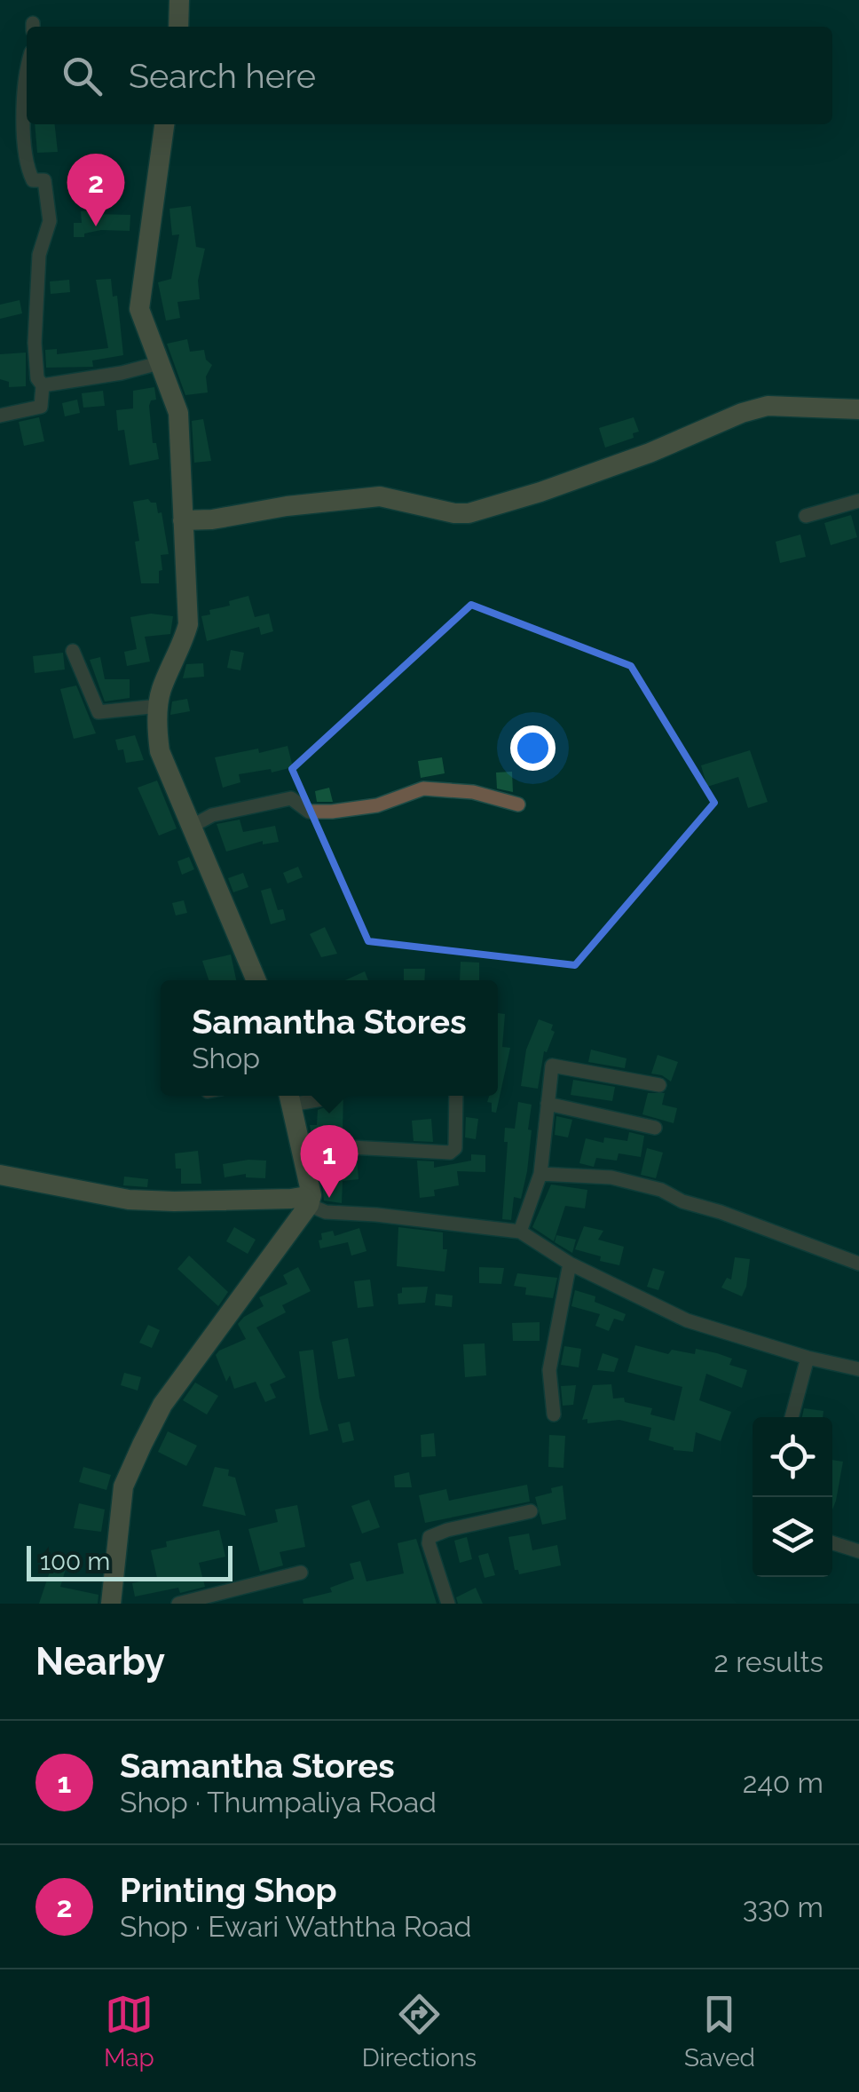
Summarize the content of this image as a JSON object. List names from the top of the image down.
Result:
{
  "scale_bar": "100 m",
  "page": {
    "search": "Search here",
    "pins": ["2", "1"],
    "popup": ["Samantha Stores", "Shop"],
    "scale": "100 m",
    "heading": ["Nearby", "2 results"],
    "list": [
      {
        "mark": "1",
        "name": "Samantha Stores",
        "note": "Shop · Thumpaliya Road",
        "value": "240 m"
      },
      {
        "mark": "2",
        "name": "Printing Shop",
        "note": "Shop · Ewari Waththa Road",
        "value": "330 m"
      }
    ],
    "nav": ["Map", "Directions", "Saved"]
  }
}
